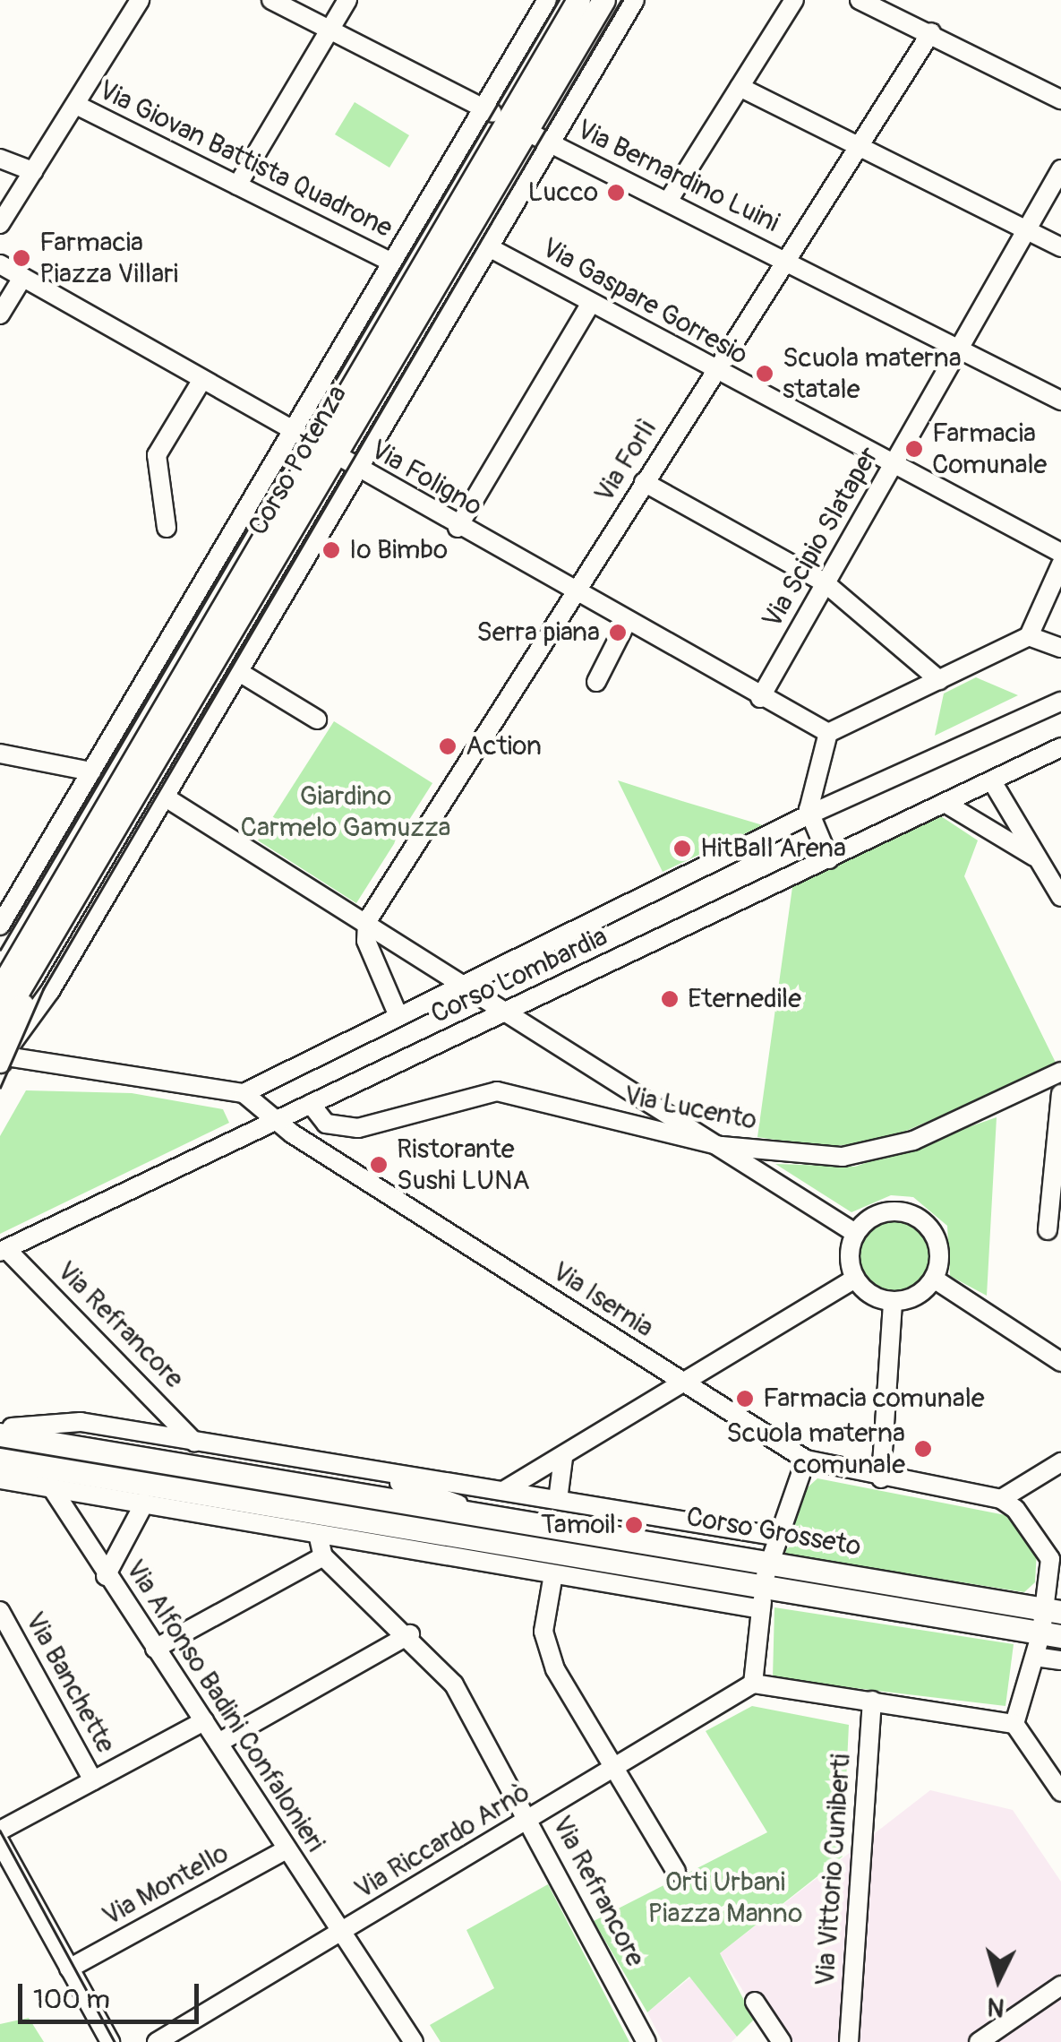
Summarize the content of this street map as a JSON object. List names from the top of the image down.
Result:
{
  "streets": {
    "main road": ["Corso Potenza", "Corso Grosseto"],
    "street": [
      "Via Giovan Battista Quadrone",
      "Via Bernardino Luini",
      "Via Gaspare Gorresio",
      "Via Forlì",
      "Via Foligno",
      "Via Scipio Slataper",
      "Corso Lombardia",
      "Via Lucento",
      "Via Isernia",
      "Via Refrancore",
      "Via Banchette",
      "Via Alfonso Badini Confalonieri",
      "Via Riccardo Arnò",
      "Via Vittorio Cuniberti",
      "Via Montello"
    ]
  },
  "crossings": [
    ["Via Giovan Battista Quadrone", "Corso Potenza"],
    ["Via Bernardino Luini", "Corso Potenza"],
    ["Via Bernardino Luini", "Via Forlì"],
    ["Via Bernardino Luini", "Via Scipio Slataper"],
    ["Via Gaspare Gorresio", "Corso Potenza"],
    ["Via Gaspare Gorresio", "Via Forlì"],
    ["Via Gaspare Gorresio", "Via Scipio Slataper"],
    ["Corso Potenza", "Via Foligno"],
    ["Via Forlì", "Via Foligno"],
    ["Via Foligno", "Via Scipio Slataper"],
    ["Corso Lombardia", "Via Lucento"],
    ["Corso Lombardia", "Via Isernia"],
    ["Corso Lombardia", "Via Refrancore"],
    ["Via Refrancore", "Corso Grosseto"],
    ["Via Refrancore", "Via Riccardo Arnò"],
    ["Corso Grosseto", "Via Alfonso Badini Confalonieri"],
    ["Via Alfonso Badini Confalonieri", "Via Riccardo Arnò"],
    ["Via Alfonso Badini Confalonieri", "Via Montello"]
  ],
  "parks": ["Giardino Carmelo Gamuzza", "Orti Urbani Piazza Manno"],
  "places": [
    "Lucco",
    "Farmacia Piazza Villari",
    "Scuola materna statale",
    "Farmacia Comunale",
    "Io Bimbo",
    "Serra piana",
    "Action",
    "HitBall Arena",
    "Eternedile",
    "Ristorante Sushi LUNA",
    "Farmacia comunale",
    "Scuola materna comunale",
    "Tamoil"
  ],
  "scale_bar": "100 m",
  "north": "bottom"
}
